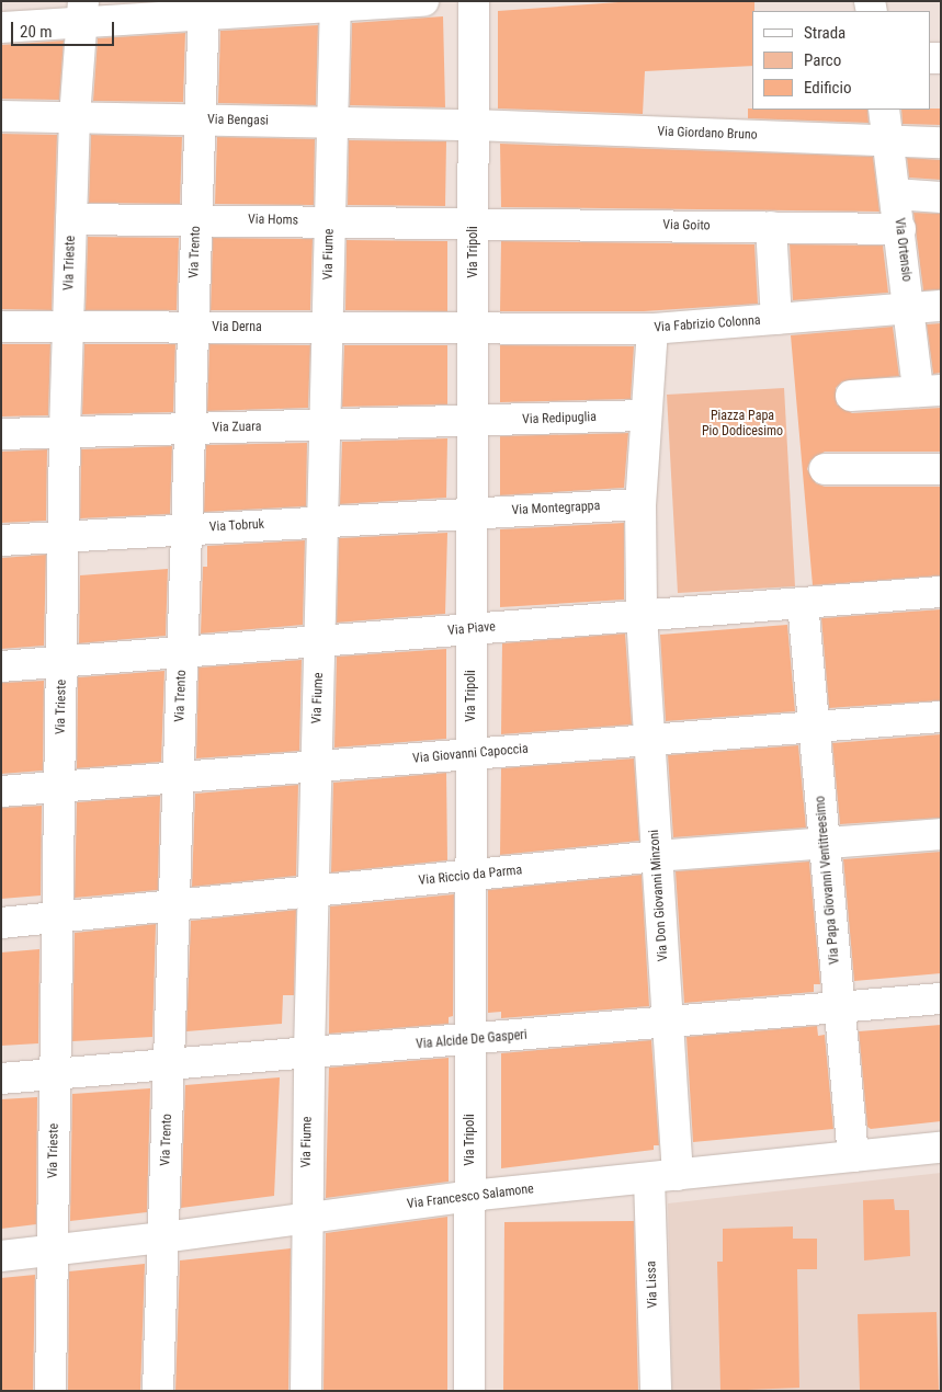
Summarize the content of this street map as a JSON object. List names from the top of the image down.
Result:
{
  "streets": {
    "street": [
      "Via Bengasi",
      "Via Giordano Bruno",
      "Via Homs",
      "Via Goito",
      "Via Ortensio",
      "Via Trento",
      "Via Tripoli",
      "Via Fiume",
      "Via Trieste",
      "Via Fabrizio Colonna",
      "Via Derna",
      "Via Redipuglia",
      "Via Zuara",
      "Via Montegrappa",
      "Via Tobruk",
      "Via Piave",
      "Via Giovanni Capoccia",
      "Via Riccio da Parma",
      "Via Papa Giovanni Ventitreesimo",
      "Via Don Giovanni Minzoni",
      "Via Alcide De Gasperi",
      "Via Francesco Salamone",
      "Via Lissa"
    ]
  },
  "crossings": [
    ["Via Bengasi", "Via Giordano Bruno"],
    ["Via Bengasi", "Via Trento"],
    ["Via Bengasi", "Via Tripoli"],
    ["Via Bengasi", "Via Fiume"],
    ["Via Bengasi", "Via Trieste"],
    ["Via Giordano Bruno", "Via Ortensio"],
    ["Via Giordano Bruno", "Via Tripoli"],
    ["Via Homs", "Via Goito"],
    ["Via Homs", "Via Trento"],
    ["Via Homs", "Via Tripoli"],
    ["Via Homs", "Via Fiume"],
    ["Via Homs", "Via Trieste"],
    ["Via Goito", "Via Ortensio"],
    ["Via Goito", "Via Tripoli"],
    ["Via Ortensio", "Via Fabrizio Colonna"],
    ["Via Trento", "Via Derna"],
    ["Via Trento", "Via Zuara"],
    ["Via Trento", "Via Tobruk"],
    ["Via Trento", "Via Piave"],
    ["Via Trento", "Via Giovanni Capoccia"],
    ["Via Trento", "Via Riccio da Parma"],
    ["Via Trento", "Via Alcide De Gasperi"],
    ["Via Trento", "Via Francesco Salamone"],
    ["Via Tripoli", "Via Fabrizio Colonna"],
    ["Via Tripoli", "Via Derna"],
    ["Via Tripoli", "Via Redipuglia"],
    ["Via Tripoli", "Via Zuara"],
    ["Via Tripoli", "Via Montegrappa"],
    ["Via Tripoli", "Via Tobruk"],
    ["Via Tripoli", "Via Piave"],
    ["Via Tripoli", "Via Giovanni Capoccia"],
    ["Via Tripoli", "Via Riccio da Parma"],
    ["Via Tripoli", "Via Alcide De Gasperi"],
    ["Via Tripoli", "Via Francesco Salamone"],
    ["Via Fiume", "Via Derna"],
    ["Via Fiume", "Via Zuara"],
    ["Via Fiume", "Via Tobruk"],
    ["Via Fiume", "Via Piave"],
    ["Via Fiume", "Via Giovanni Capoccia"],
    ["Via Fiume", "Via Riccio da Parma"],
    ["Via Fiume", "Via Alcide De Gasperi"],
    ["Via Fiume", "Via Francesco Salamone"],
    ["Via Trieste", "Via Derna"],
    ["Via Trieste", "Via Zuara"],
    ["Via Trieste", "Via Tobruk"],
    ["Via Trieste", "Via Piave"],
    ["Via Trieste", "Via Giovanni Capoccia"],
    ["Via Trieste", "Via Riccio da Parma"],
    ["Via Trieste", "Via Alcide De Gasperi"],
    ["Via Trieste", "Via Francesco Salamone"],
    ["Via Fabrizio Colonna", "Via Derna"],
    ["Via Redipuglia", "Via Zuara"],
    ["Via Montegrappa", "Via Tobruk"],
    ["Via Piave", "Via Papa Giovanni Ventitreesimo"],
    ["Via Piave", "Via Don Giovanni Minzoni"],
    ["Via Giovanni Capoccia", "Via Papa Giovanni Ventitreesimo"],
    ["Via Giovanni Capoccia", "Via Don Giovanni Minzoni"],
    ["Via Riccio da Parma", "Via Papa Giovanni Ventitreesimo"],
    ["Via Riccio da Parma", "Via Don Giovanni Minzoni"],
    ["Via Papa Giovanni Ventitreesimo", "Via Alcide De Gasperi"],
    ["Via Papa Giovanni Ventitreesimo", "Via Francesco Salamone"],
    ["Via Don Giovanni Minzoni", "Via Alcide De Gasperi"],
    ["Via Don Giovanni Minzoni", "Via Francesco Salamone"],
    ["Via Don Giovanni Minzoni", "Via Lissa"],
    ["Via Francesco Salamone", "Via Lissa"]
  ],
  "parks": ["Piazza Papa Pio Dodicesimo"],
  "legend": ["Strada", "Parco", "Edificio"],
  "scale_bar": "20 m"
}
